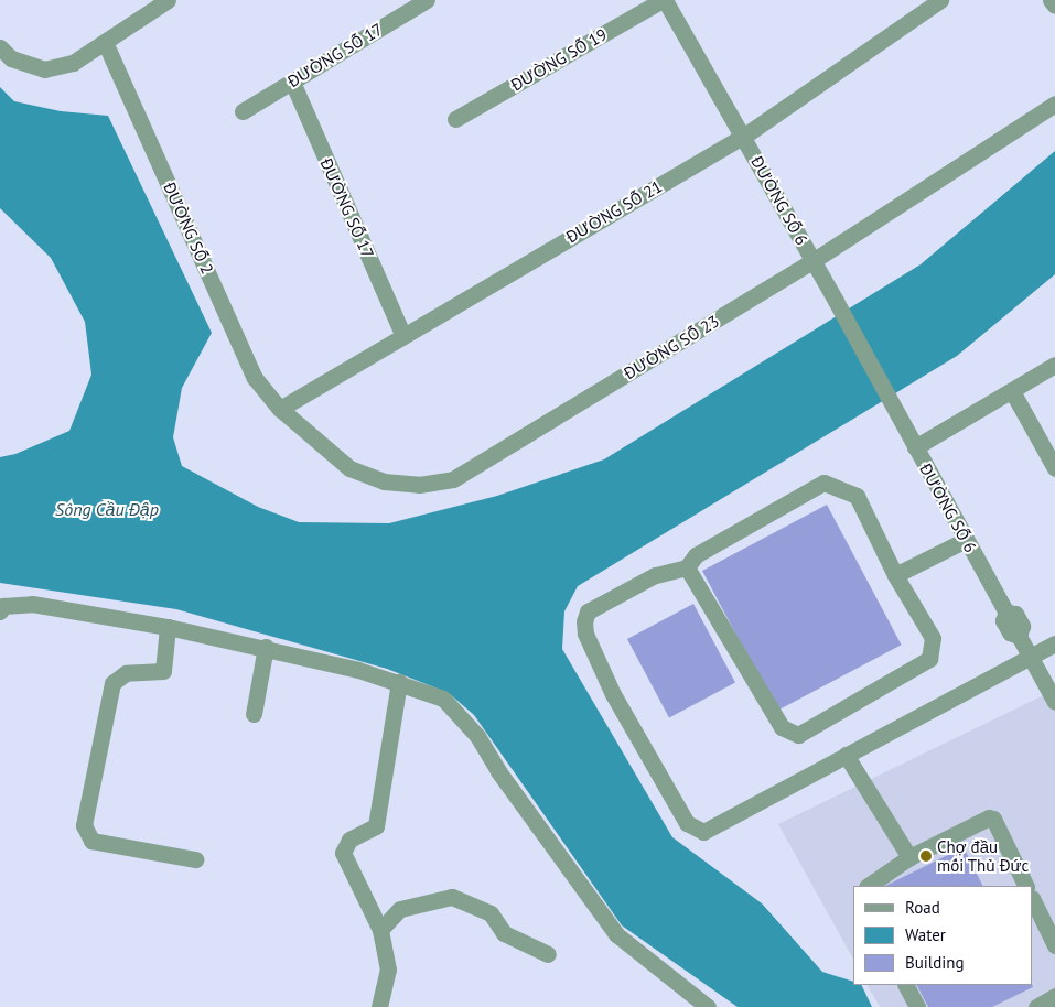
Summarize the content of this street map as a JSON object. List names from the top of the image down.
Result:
{
  "streets": {
    "street": [
      "ĐƯỜNG SỐ 17",
      "ĐƯỜNG SỐ 19",
      "ĐƯỜNG SỐ 6",
      "ĐƯỜNG SỐ 21",
      "ĐƯỜNG SỐ 2",
      "ĐƯỜNG SỐ 23"
    ]
  },
  "crossings": [
    ["ĐƯỜNG SỐ 17", "ĐƯỜNG SỐ 21"],
    ["ĐƯỜNG SỐ 19", "ĐƯỜNG SỐ 6"],
    ["ĐƯỜNG SỐ 6", "ĐƯỜNG SỐ 21"],
    ["ĐƯỜNG SỐ 6", "ĐƯỜNG SỐ 23"],
    ["ĐƯỜNG SỐ 21", "ĐƯỜNG SỐ 2"],
    ["ĐƯỜNG SỐ 21", "ĐƯỜNG SỐ 23"],
    ["ĐƯỜNG SỐ 2", "ĐƯỜNG SỐ 23"]
  ],
  "water": ["Sông Cầu Đập"],
  "places": ["Chợ đầu mối Thủ Đức"],
  "legend": ["Road", "Water", "Building"]
}
